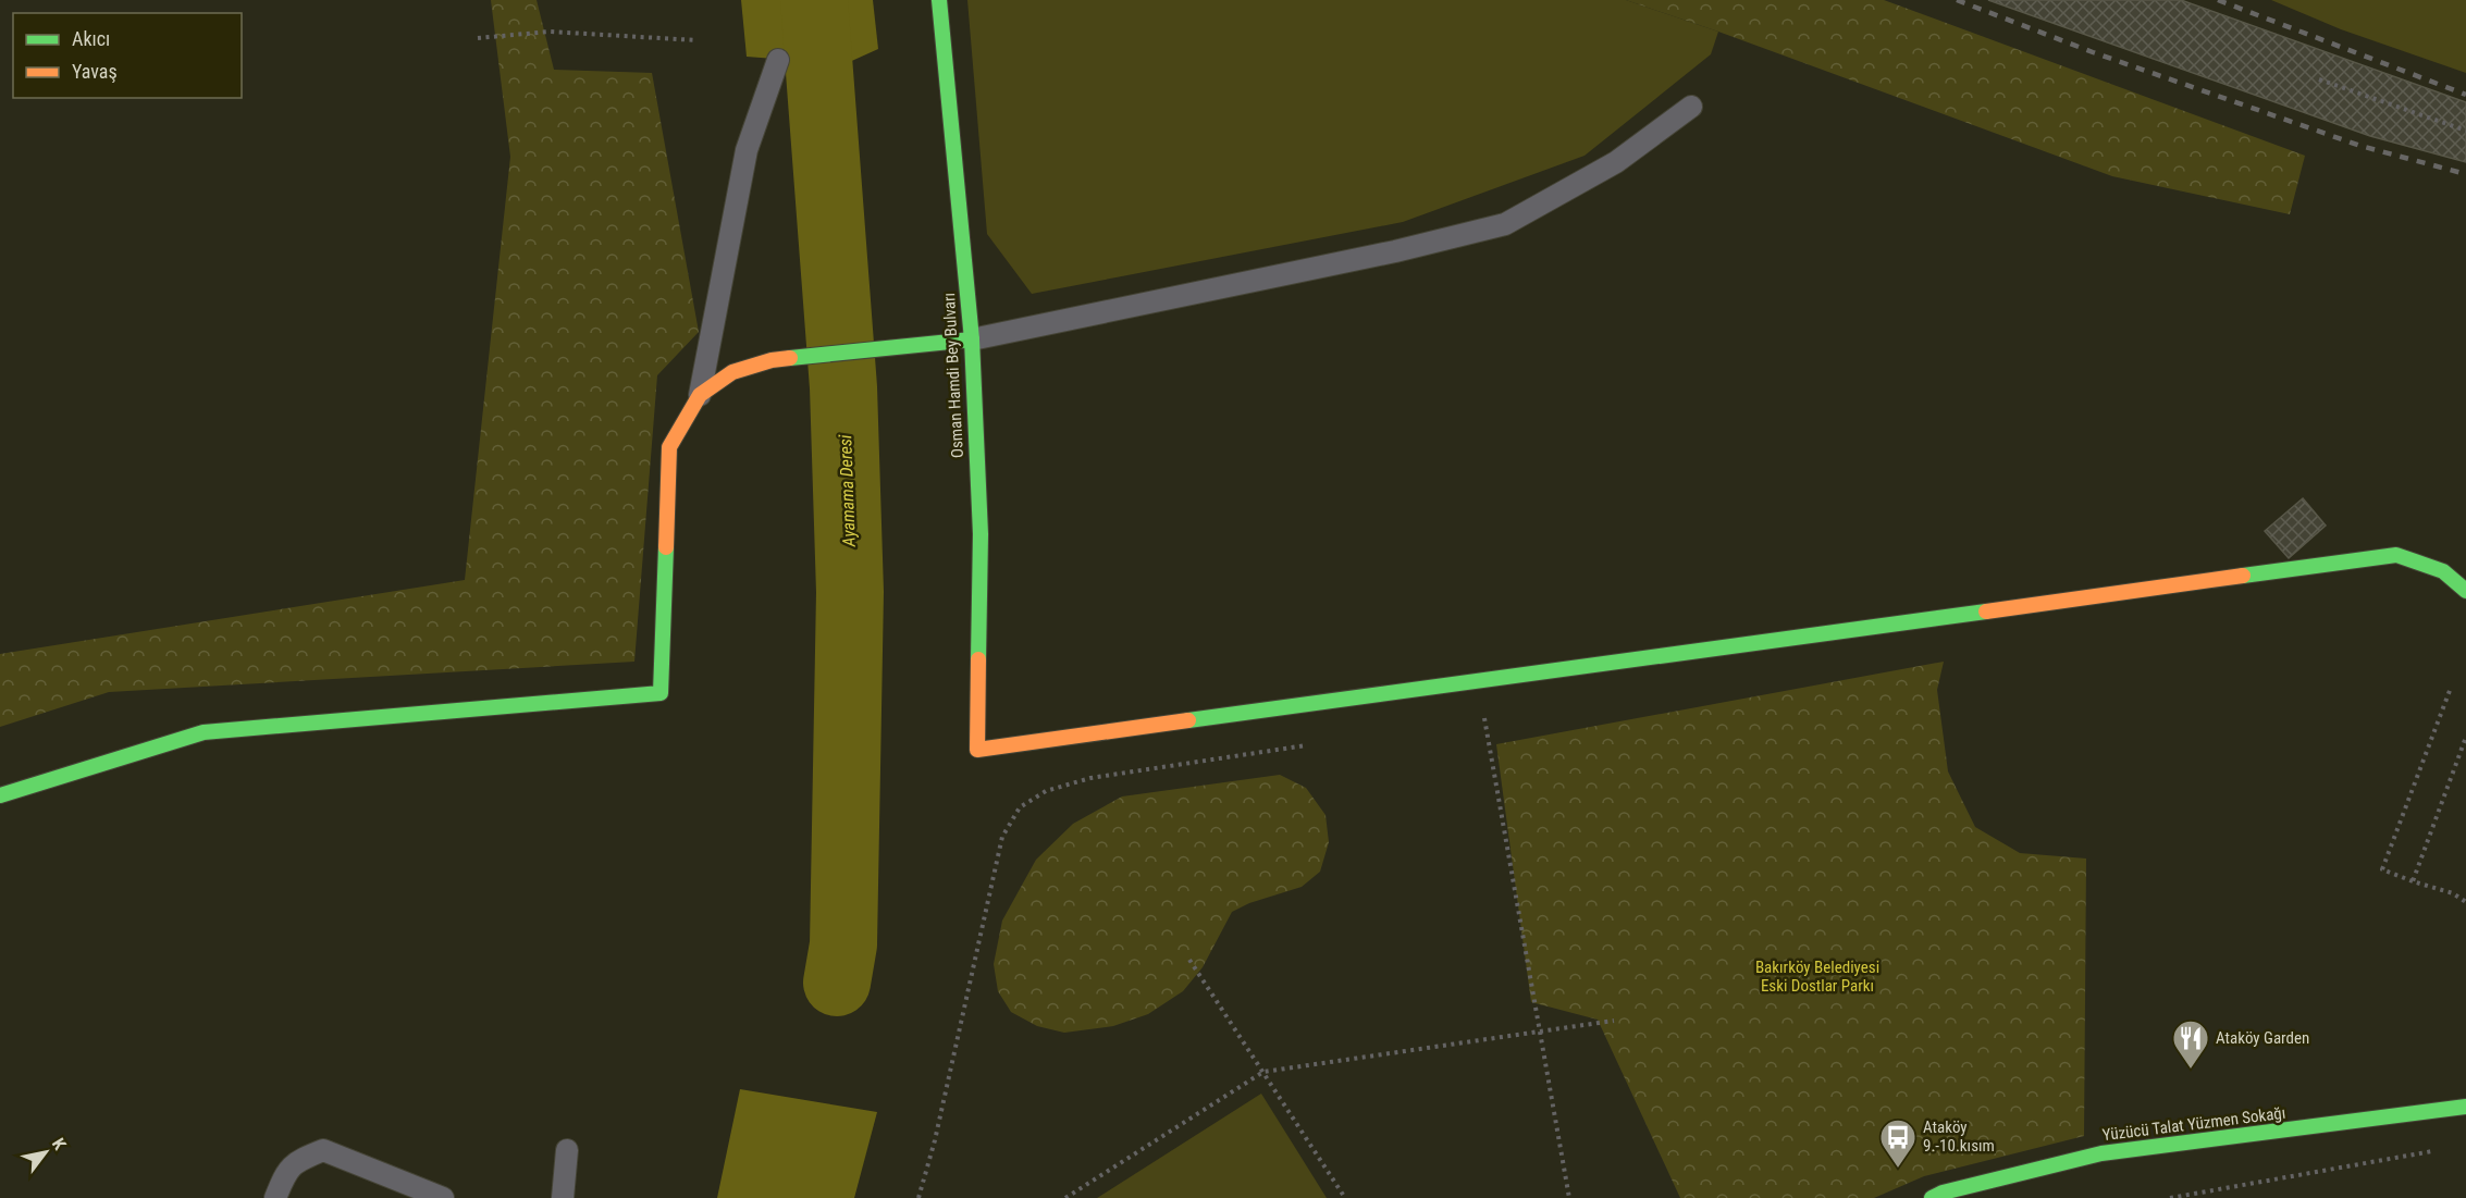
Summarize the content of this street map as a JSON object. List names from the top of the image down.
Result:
{
  "streets": {
    "street": ["Osman Hamdi Bey Bulvarı", "Yüzücü Talat Yüzmen Sokağı"]
  },
  "water": ["Ayamama Deresi"],
  "parks": ["Bakırköy Belediyesi Eski Dostlar Parkı"],
  "places": {
    "restaurant": ["Ataköy Garden"],
    "bus stop": ["Ataköy 9.-10.kısım"]
  },
  "legend": ["Akıcı", "Yavaş"],
  "north": "top right"
}
